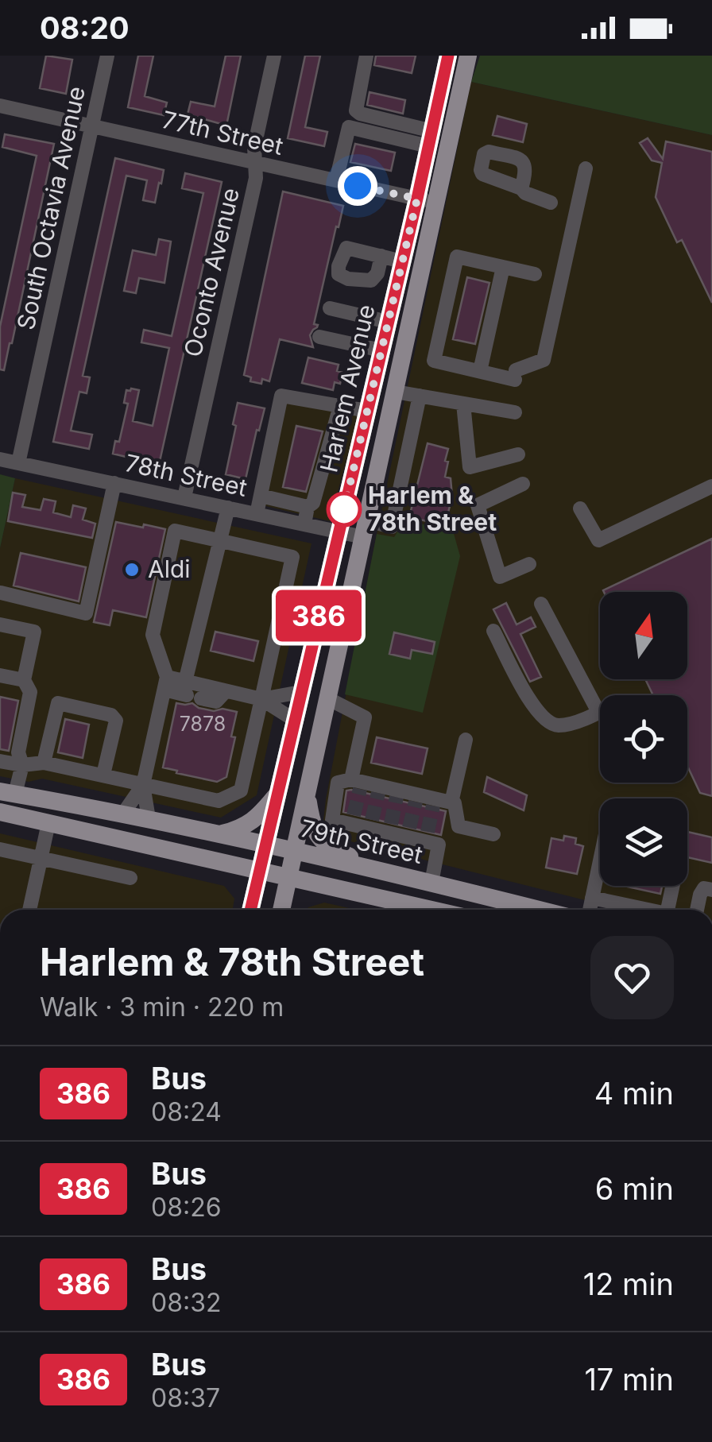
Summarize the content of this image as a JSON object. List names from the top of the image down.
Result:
{
  "streets": {
    "main road": ["Harlem Avenue", "79th Street"],
    "street": [
      "77th Street",
      "South Octavia Avenue",
      "Oconto Avenue",
      "78th Street"
    ]
  },
  "crossings": [
    ["77th Street", "South Octavia Avenue"],
    ["77th Street", "Oconto Avenue"],
    ["77th Street", "Harlem Avenue"],
    ["South Octavia Avenue", "78th Street"],
    ["Oconto Avenue", "78th Street"],
    ["Harlem Avenue", "78th Street"],
    ["Harlem Avenue", "79th Street"]
  ],
  "places": ["Harlem & 78th Street", "Aldi"],
  "lines": ["bus line 386"],
  "house_numbers": ["7878"],
  "north": "top",
  "page": {
    "status": "08:20",
    "on_map": "386",
    "heading": ["Harlem & 78th Street", "Walk · 3 min · 220 m"],
    "list": [
      {
        "mark": "386",
        "name": "Bus",
        "note": "08:24",
        "value": "4 min"
      },
      {
        "mark": "386",
        "name": "Bus",
        "note": "08:26",
        "value": "6 min"
      },
      {
        "mark": "386",
        "name": "Bus",
        "note": "08:32",
        "value": "12 min"
      },
      {
        "mark": "386",
        "name": "Bus",
        "note": "08:37",
        "value": "17 min"
      }
    ]
  }
}
